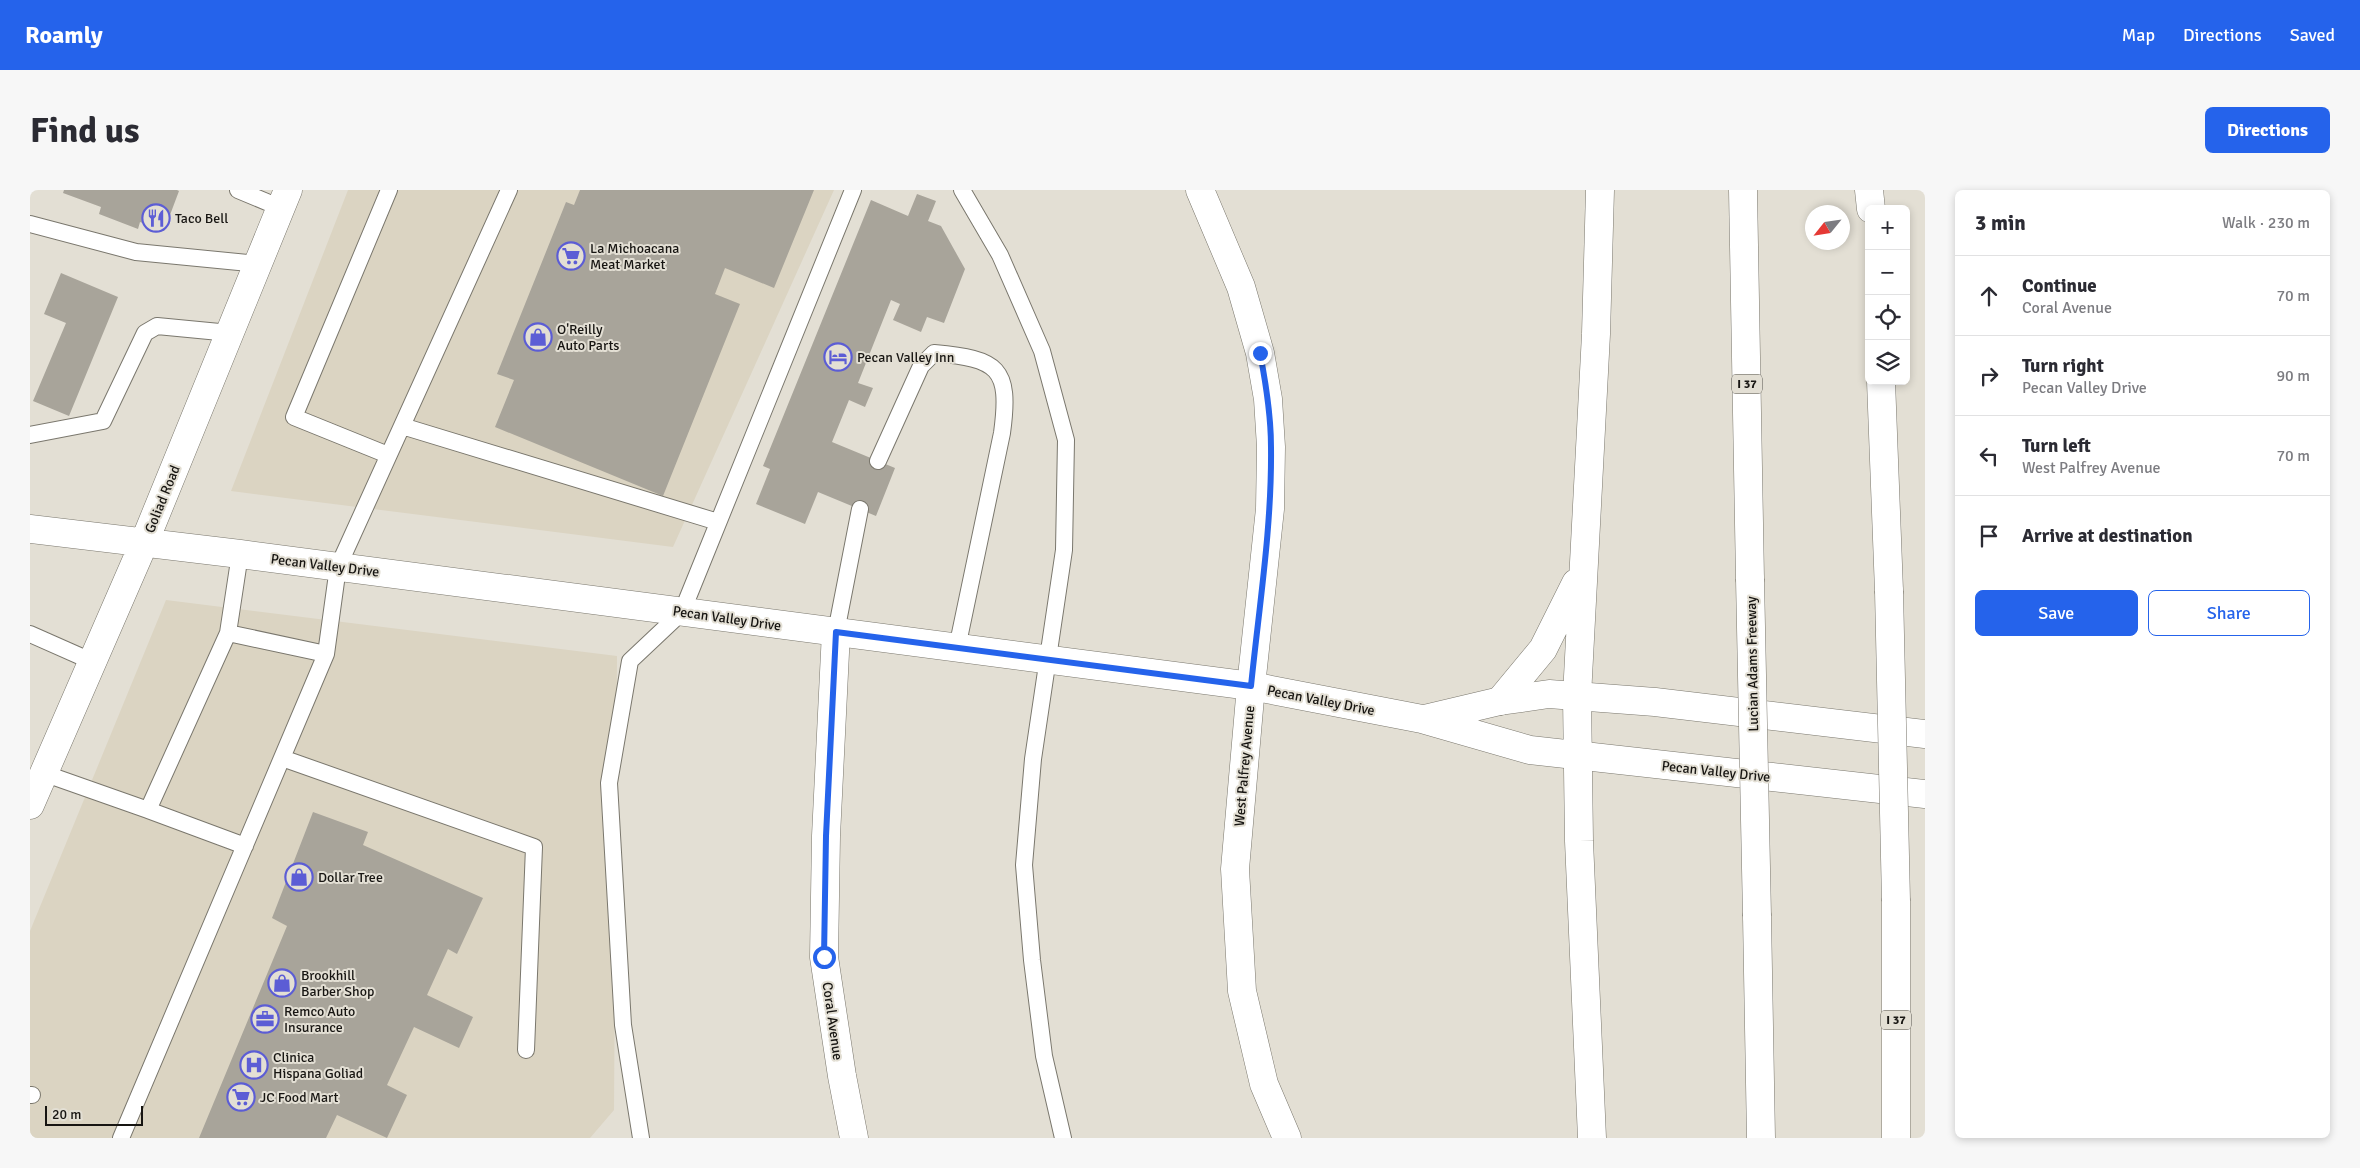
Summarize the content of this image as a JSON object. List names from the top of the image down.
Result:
{
  "streets": {
    "main road": [
      "I 37",
      "Goliad Road",
      "Pecan Valley Drive",
      "Lucian Adams Freeway",
      "West Palfrey Avenue",
      "Coral Avenue"
    ]
  },
  "crossings": [
    ["Goliad Road", "Pecan Valley Drive"],
    ["Pecan Valley Drive", "West Palfrey Avenue"],
    ["Pecan Valley Drive", "Coral Avenue"]
  ],
  "places": {
    "restaurant": ["Taco Bell"],
    "supermarket": ["La Michoacana Meat Market", "JC Food Mart"],
    "shop": ["O'Reilly Auto Parts", "Dollar Tree", "Brookhill Barber Shop"],
    "hotel": ["Pecan Valley Inn"],
    "office": ["Remco Auto Insurance"],
    "hospital": ["Clinica Hispana Goliad"]
  },
  "scale_bar": "20 m",
  "north": "bottom left",
  "page": {
    "header": "Roamly",
    "nav": ["Map", "Directions", "Saved"],
    "buttons": [
      "Directions",
      ["Save", "Share"]
    ],
    "title": "Find us",
    "heading": ["3 min", "Walk · 230 m"],
    "map_buttons": ["+", "−"],
    "list": [
      ["Continue", "Coral Avenue", "70 m"],
      ["Turn right", "Pecan Valley Drive", "90 m"],
      ["Turn left", "West Palfrey Avenue", "70 m"],
      "Arrive at destination"
    ],
    "scale": "20 m"
  }
}
